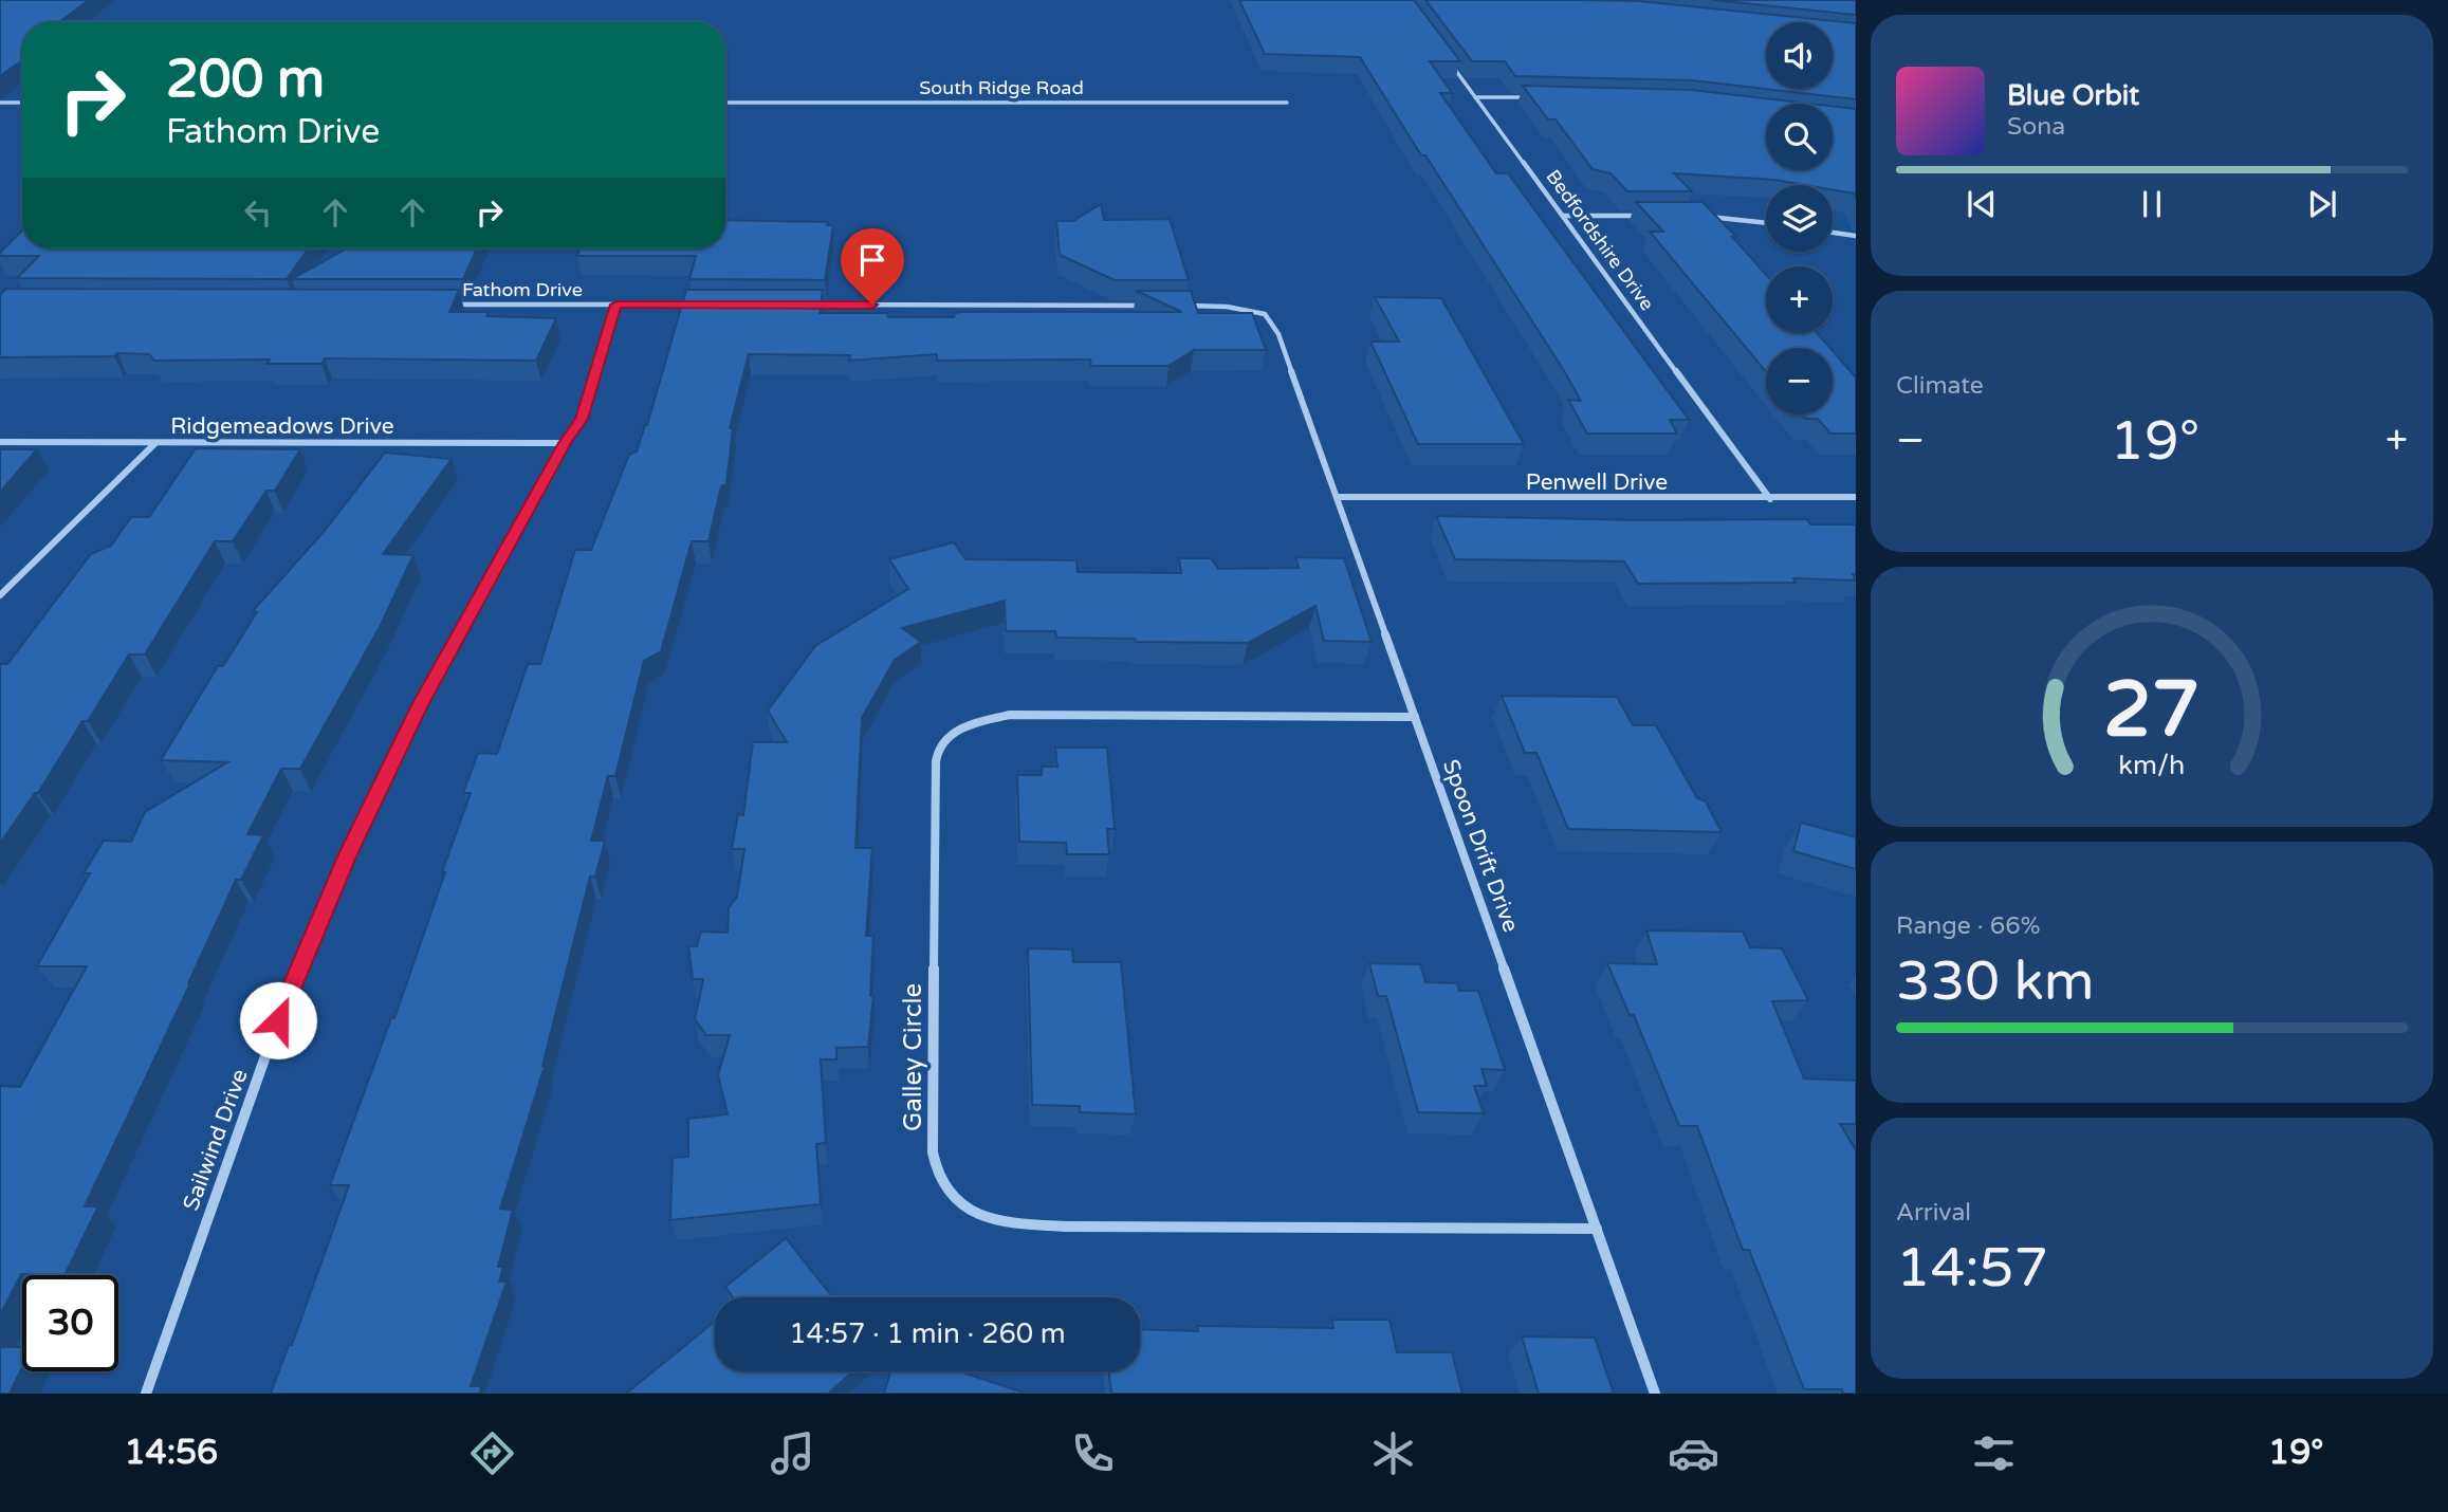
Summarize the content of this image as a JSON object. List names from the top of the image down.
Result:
{
  "streets": {
    "street": [
      "South Ridge Road",
      "Bedfordshire Drive",
      "Fathom Drive",
      "Ridgemeadows Drive",
      "Penwell Drive",
      "Spoon Drift Drive",
      "Galley Circle",
      "Sailwind Drive"
    ]
  },
  "crossings": [
    ["Bedfordshire Drive", "Penwell Drive"],
    ["Fathom Drive", "Sailwind Drive"],
    ["Ridgemeadows Drive", "Sailwind Drive"],
    ["Penwell Drive", "Spoon Drift Drive"],
    ["Spoon Drift Drive", "Galley Circle"]
  ],
  "page": {
    "map_buttons": ["+", "−"],
    "turn": ["200 m", "Fathom Drive"],
    "song": ["Blue Orbit", "Sona"],
    "tile": [
      "Climate",
      ["Range · 66%", "330 km"],
      ["Arrival", "14:57"]
    ],
    "heat": ["−", "19°", "+"],
    "limit": "30",
    "trip": "14:57 · 1 min · 260 m",
    "tabs": ["14:56", "19°"],
    "gauge": ["27", "km/h"]
  }
}
